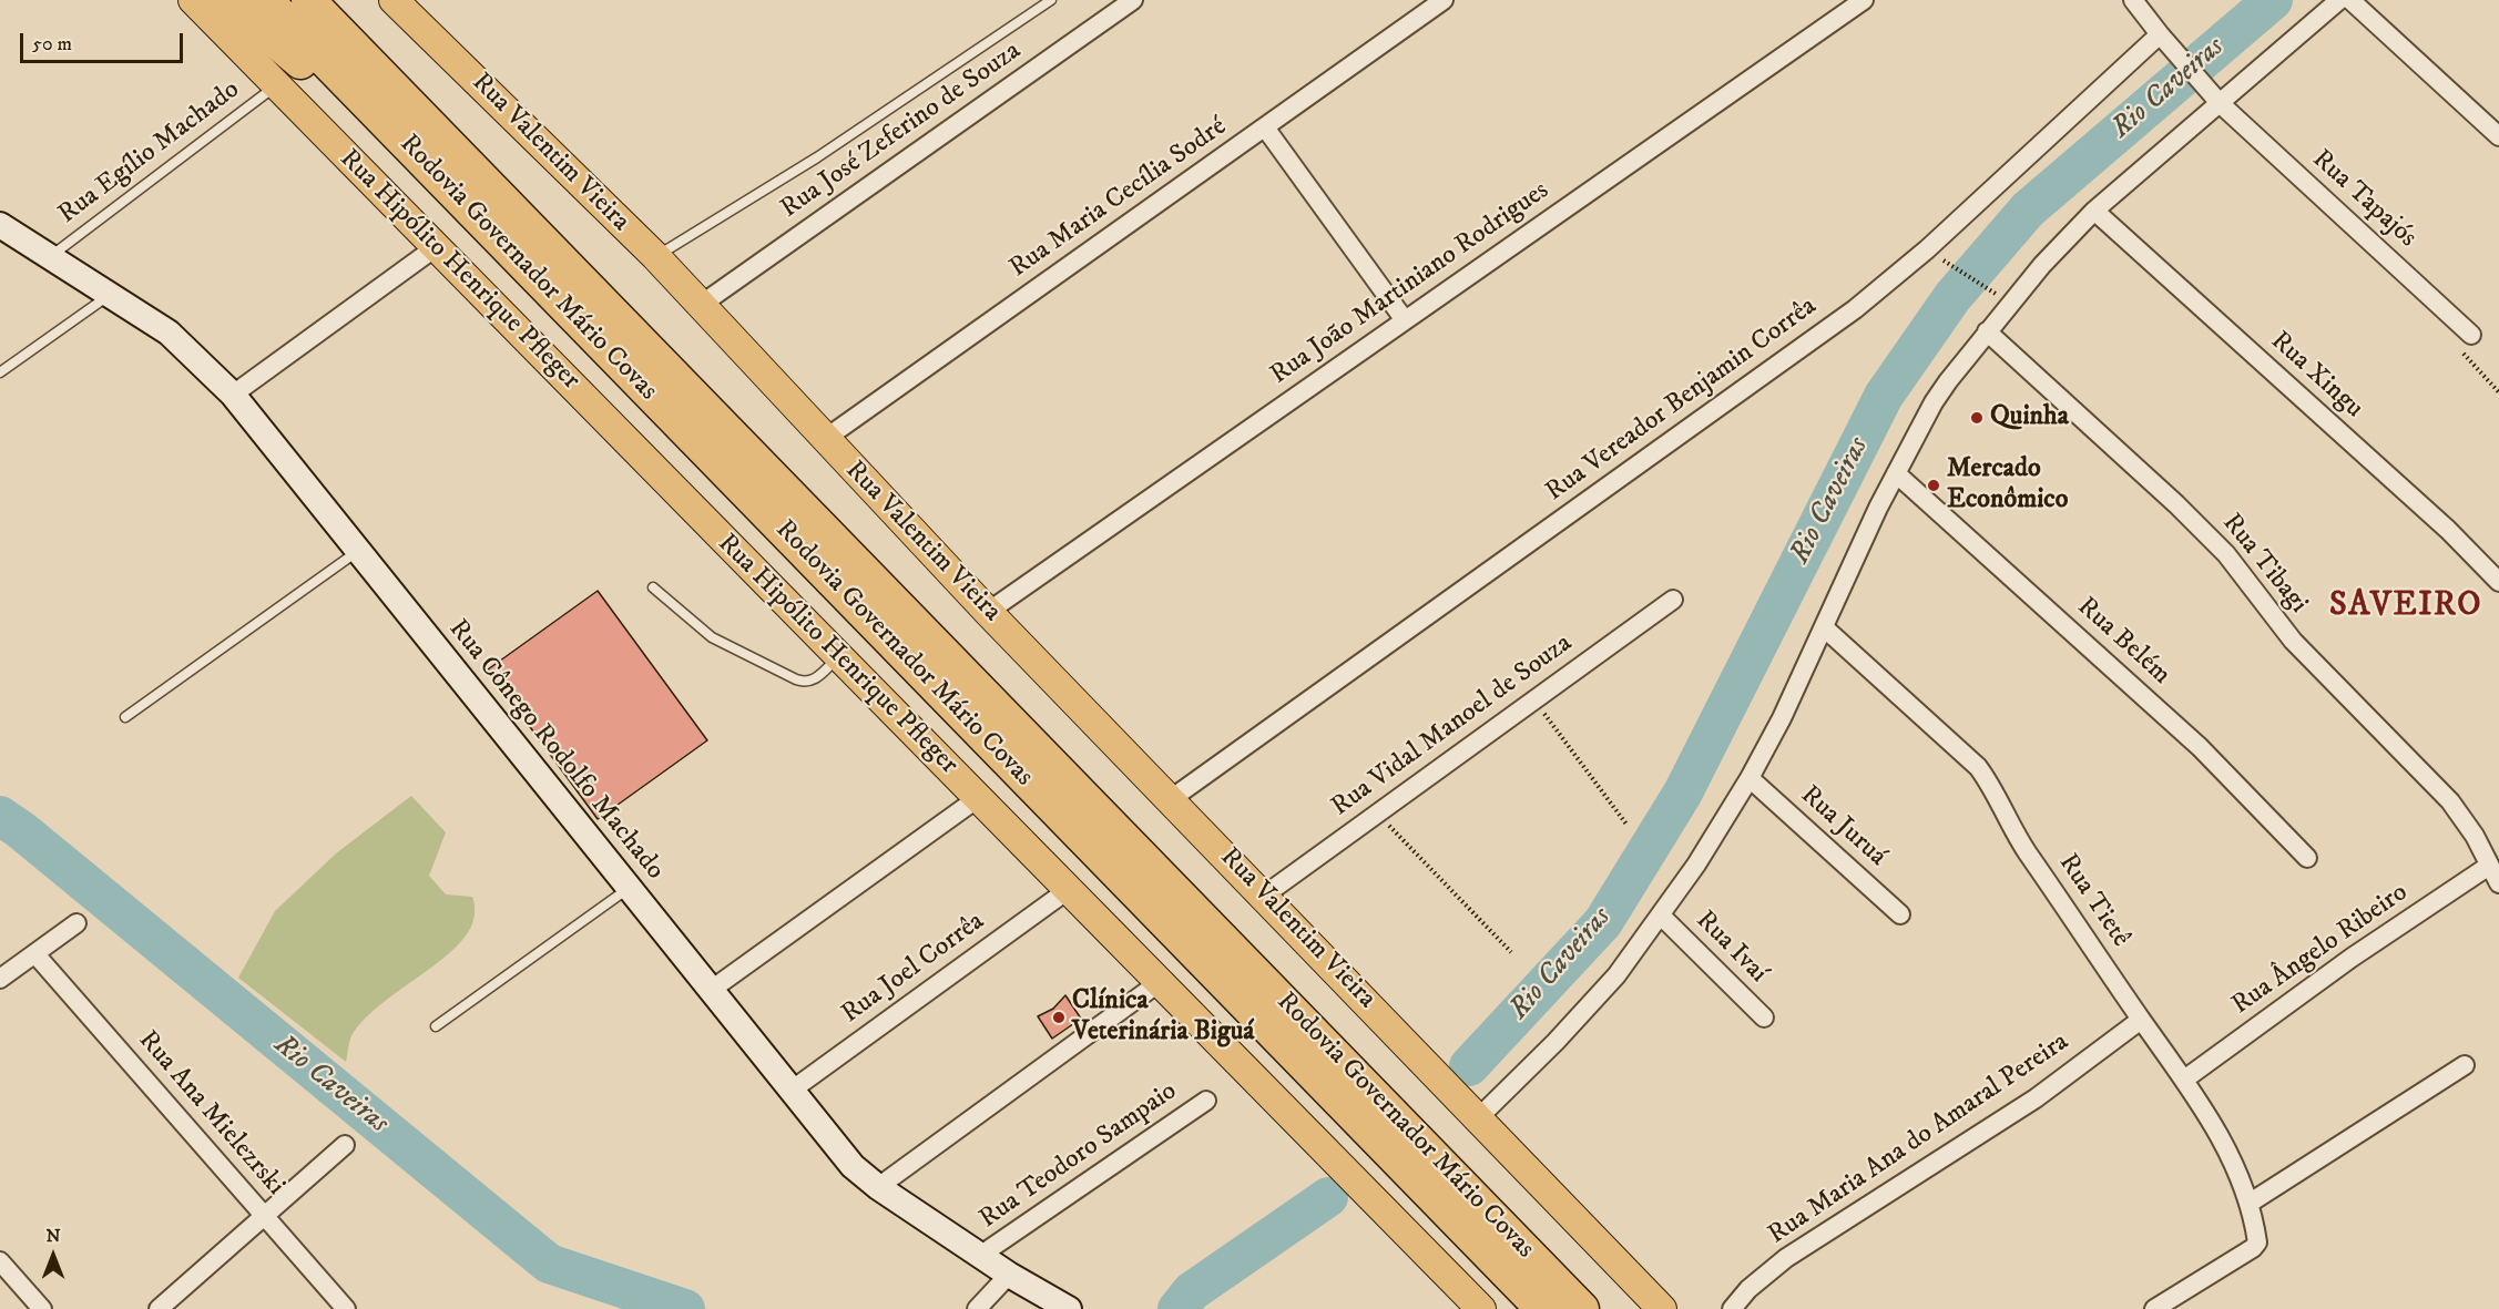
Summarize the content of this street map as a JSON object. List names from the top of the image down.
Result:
{
  "streets": {
    "highway": ["Rodovia Governador Mário Covas"],
    "main road": ["Rua Valentim Vieira", "Rua Hipólito Henrique Pfleger", "Rua Cônego Rodolfo Machado"],
    "street": [
      "Rua José Zeferino de Souza",
      "Rua Maria Cecília Sodré",
      "Rua Tapajós",
      "Rua João Martiniano Rodrigues",
      "Rua Xingu",
      "Rua Vereador Benjamin Corrêa",
      "Rua Tibagi",
      "Rua Belém",
      "Rua Vidal Manoel de Souza",
      "Rua Juruá",
      "Rua Tietê",
      "Rua Ivaí",
      "Rua Ângelo Ribeiro",
      "Rua Joel Corrêa",
      "Rua Ana Mielezrski",
      "Rua Maria Ana do Amaral Pereira",
      "Rua Teodoro Sampaio"
    ],
    "lane": ["Rua Egílio Machado"]
  },
  "crossings": [
    ["Rua José Zeferino de Souza", "Rua Valentim Vieira"],
    ["Rua Egílio Machado", "Rua Hipólito Henrique Pfleger"],
    ["Rua Egílio Machado", "Rua Cônego Rodolfo Machado"],
    ["Rua Valentim Vieira", "Rua Maria Cecília Sodré"],
    ["Rua Valentim Vieira", "Rua João Martiniano Rodrigues"],
    ["Rua Valentim Vieira", "Rua Vereador Benjamin Corrêa"],
    ["Rua Valentim Vieira", "Rua Vidal Manoel de Souza"],
    ["Rua Tapajós", "Rua Vereador Benjamin Corrêa"],
    ["Rua Hipólito Henrique Pfleger", "Rua Joel Corrêa"],
    ["Rua Tibagi", "Rua Ângelo Ribeiro"],
    ["Rua Cônego Rodolfo Machado", "Rua Joel Corrêa"],
    ["Rua Cônego Rodolfo Machado", "Rua Teodoro Sampaio"],
    ["Rua Tietê", "Rua Ângelo Ribeiro"],
    ["Rua Tietê", "Rua Maria Ana do Amaral Pereira"]
  ],
  "districts": ["SAVEIRO"],
  "water": ["Rio Caveiras"],
  "places": ["Quinha", "Mercado Econômico", "Clínica Veterinária Biguá"],
  "scale_bar": "50 m",
  "north": "top"
}
